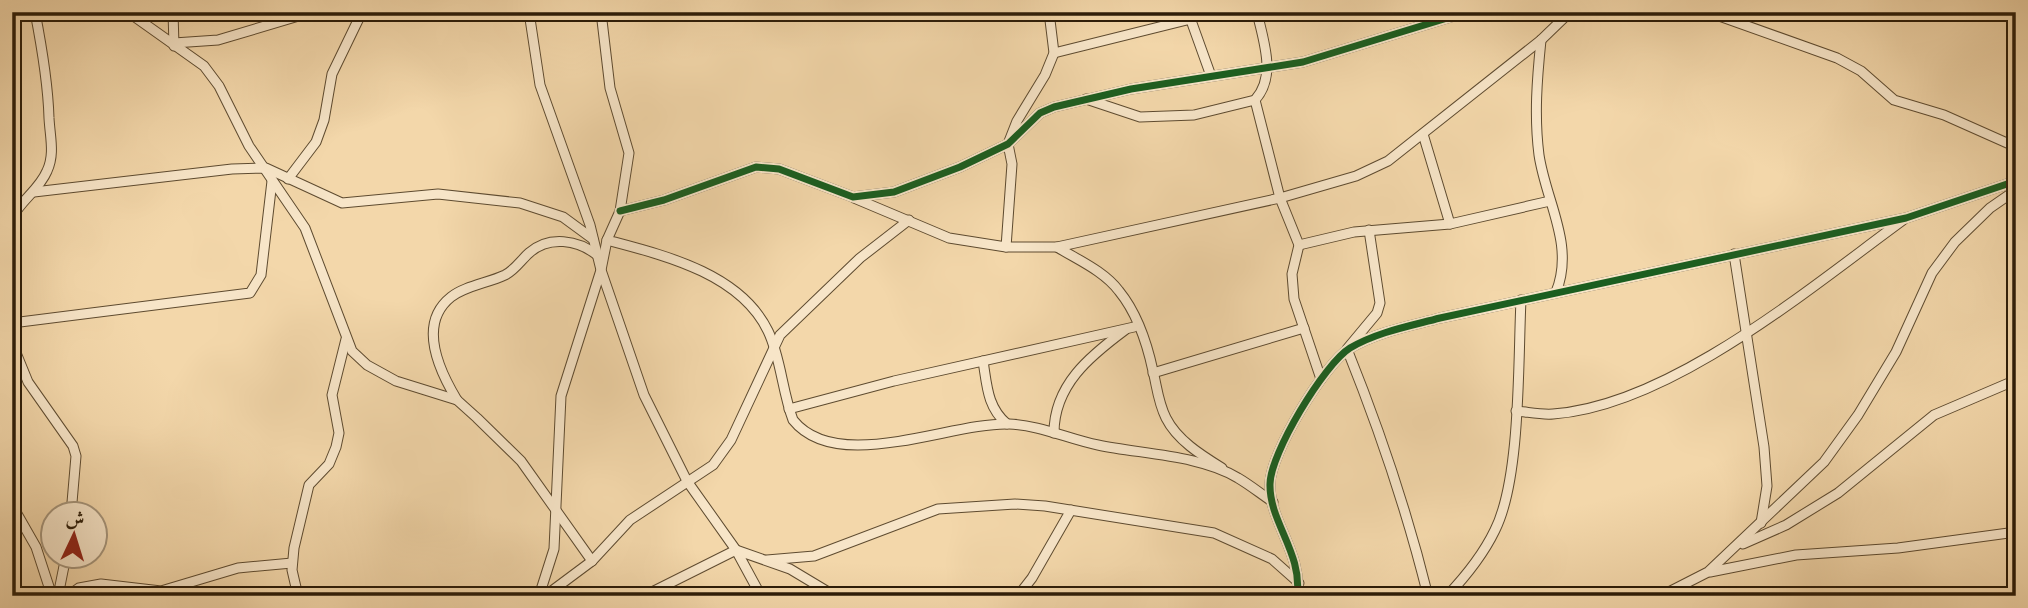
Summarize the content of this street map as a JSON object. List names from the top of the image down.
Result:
{
  "north": "top"
}
